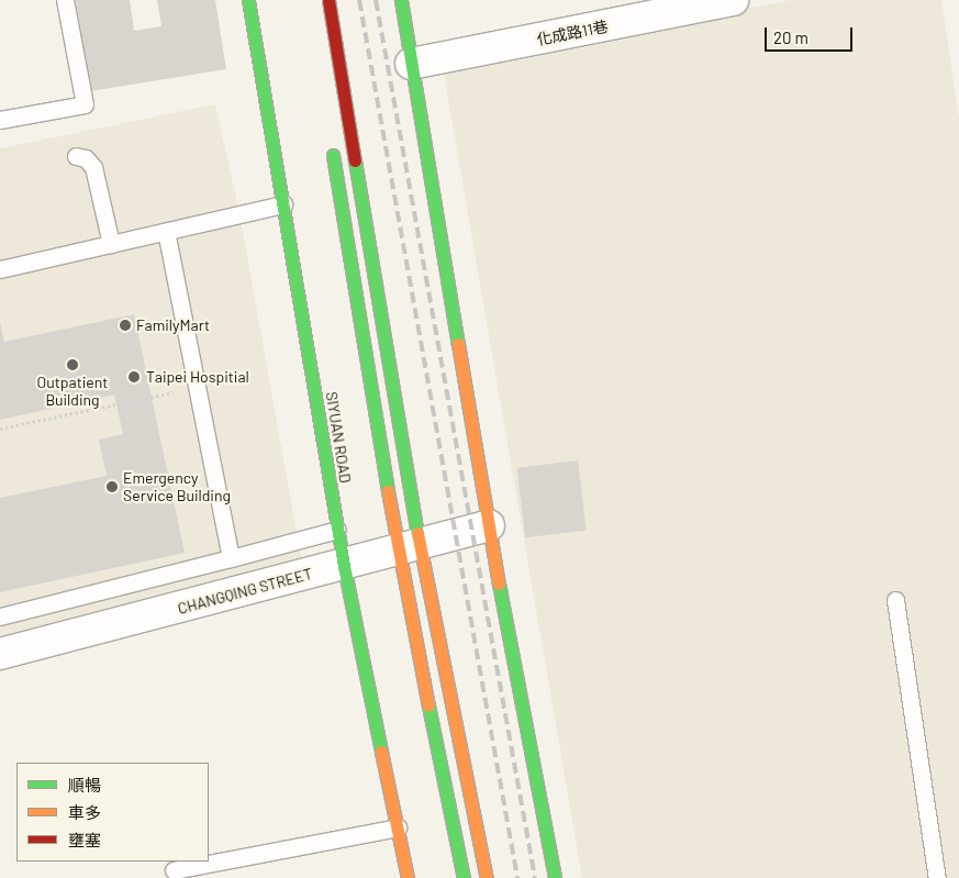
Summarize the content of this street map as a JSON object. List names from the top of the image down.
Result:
{
  "streets": {
    "main road": ["SIYUAN ROAD"],
    "street": ["化成路11巷", "CHANGQING STREET"]
  },
  "crossings": [
    ["SIYUAN ROAD", "CHANGQING STREET"]
  ],
  "places": [
    "FamilyMart",
    "Outpatient Building",
    "Taipei Hospitial",
    "Emergency Service Building"
  ],
  "legend": ["順暢", "車多", "壅塞"],
  "scale_bar": "20 m"
}
